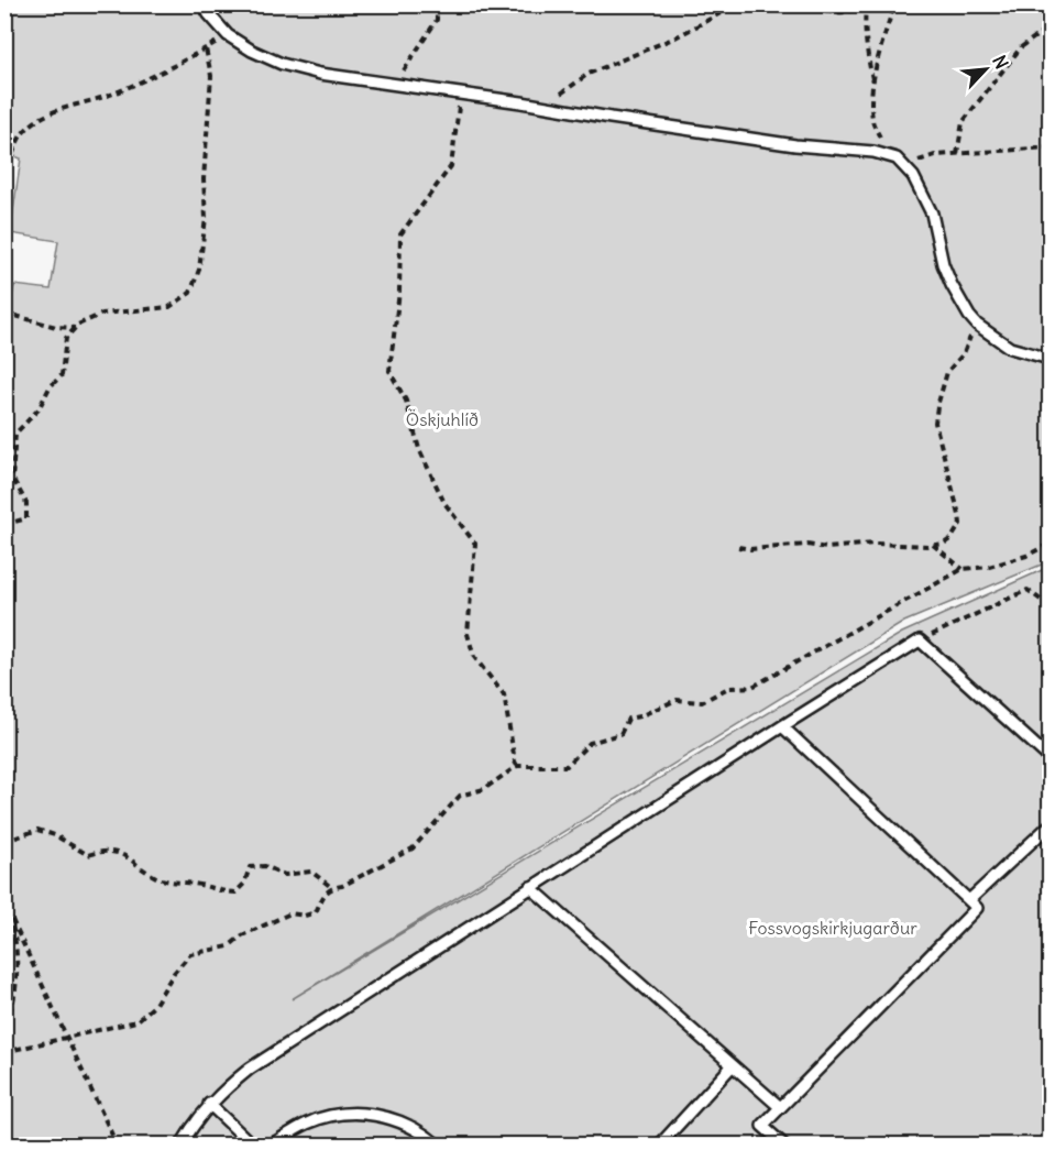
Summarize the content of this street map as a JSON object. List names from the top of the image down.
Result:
{
  "parks": ["Öskjuhlíð", "Fossvogskirkjugarður"],
  "north": "top right"
}
